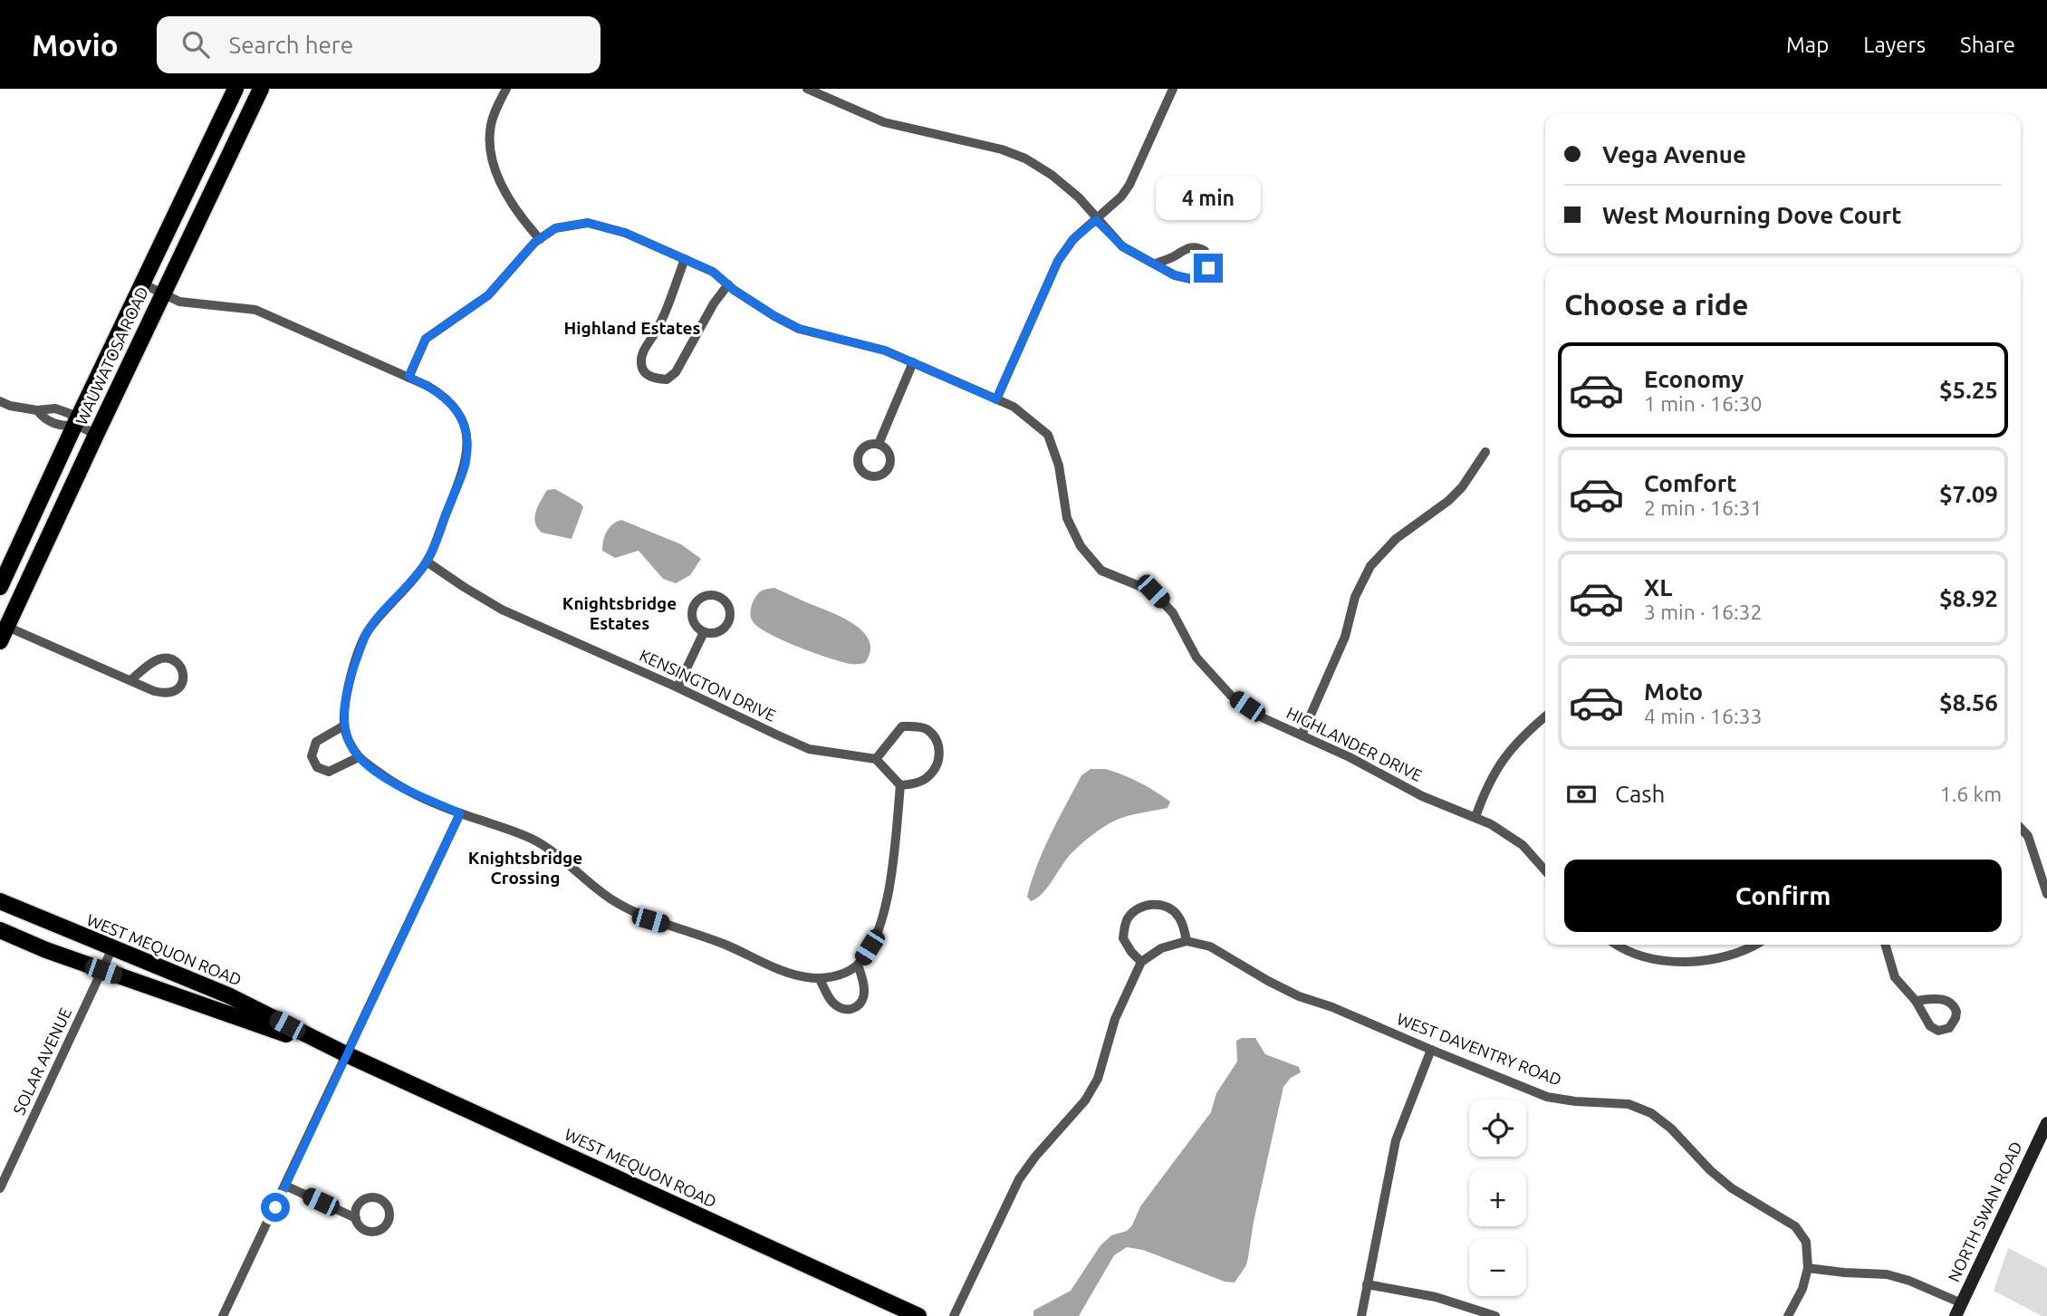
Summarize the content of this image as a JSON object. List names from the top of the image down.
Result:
{
  "streets": {
    "main road": ["WAUWATOSA ROAD", "WEST MEQUON ROAD"],
    "street": [
      "KENSINGTON DRIVE",
      "HIGHLANDER DRIVE",
      "WEST DAVENTRY ROAD",
      "SOLAR AVENUE",
      "NORTH SWAN ROAD"
    ]
  },
  "crossings": [
    ["WEST MEQUON ROAD", "SOLAR AVENUE"]
  ],
  "districts": ["Highland Estates", "Knightsbridge Estates", "Knightsbridge Crossing"],
  "page": {
    "header": "Movio",
    "search": "Search here",
    "nav": ["Map", "Layers", "Share"],
    "banner": ["Vega Avenue", "West Mourning Dove Court"],
    "bubble": "4 min",
    "heading": "Choose a ride",
    "list": [
      {
        "name": "Economy",
        "note": "1 min · 16:30",
        "value": "$5.25"
      },
      {
        "name": "Comfort",
        "note": "2 min · 16:31",
        "value": "$7.09"
      },
      {
        "name": "XL",
        "note": "3 min · 16:32",
        "value": "$8.92"
      },
      {
        "name": "Moto",
        "note": "4 min · 16:33",
        "value": "$8.56"
      }
    ],
    "pay": ["Cash", "1.6 km"],
    "buttons": "Confirm",
    "map_buttons": ["+", "−"]
  }
}
